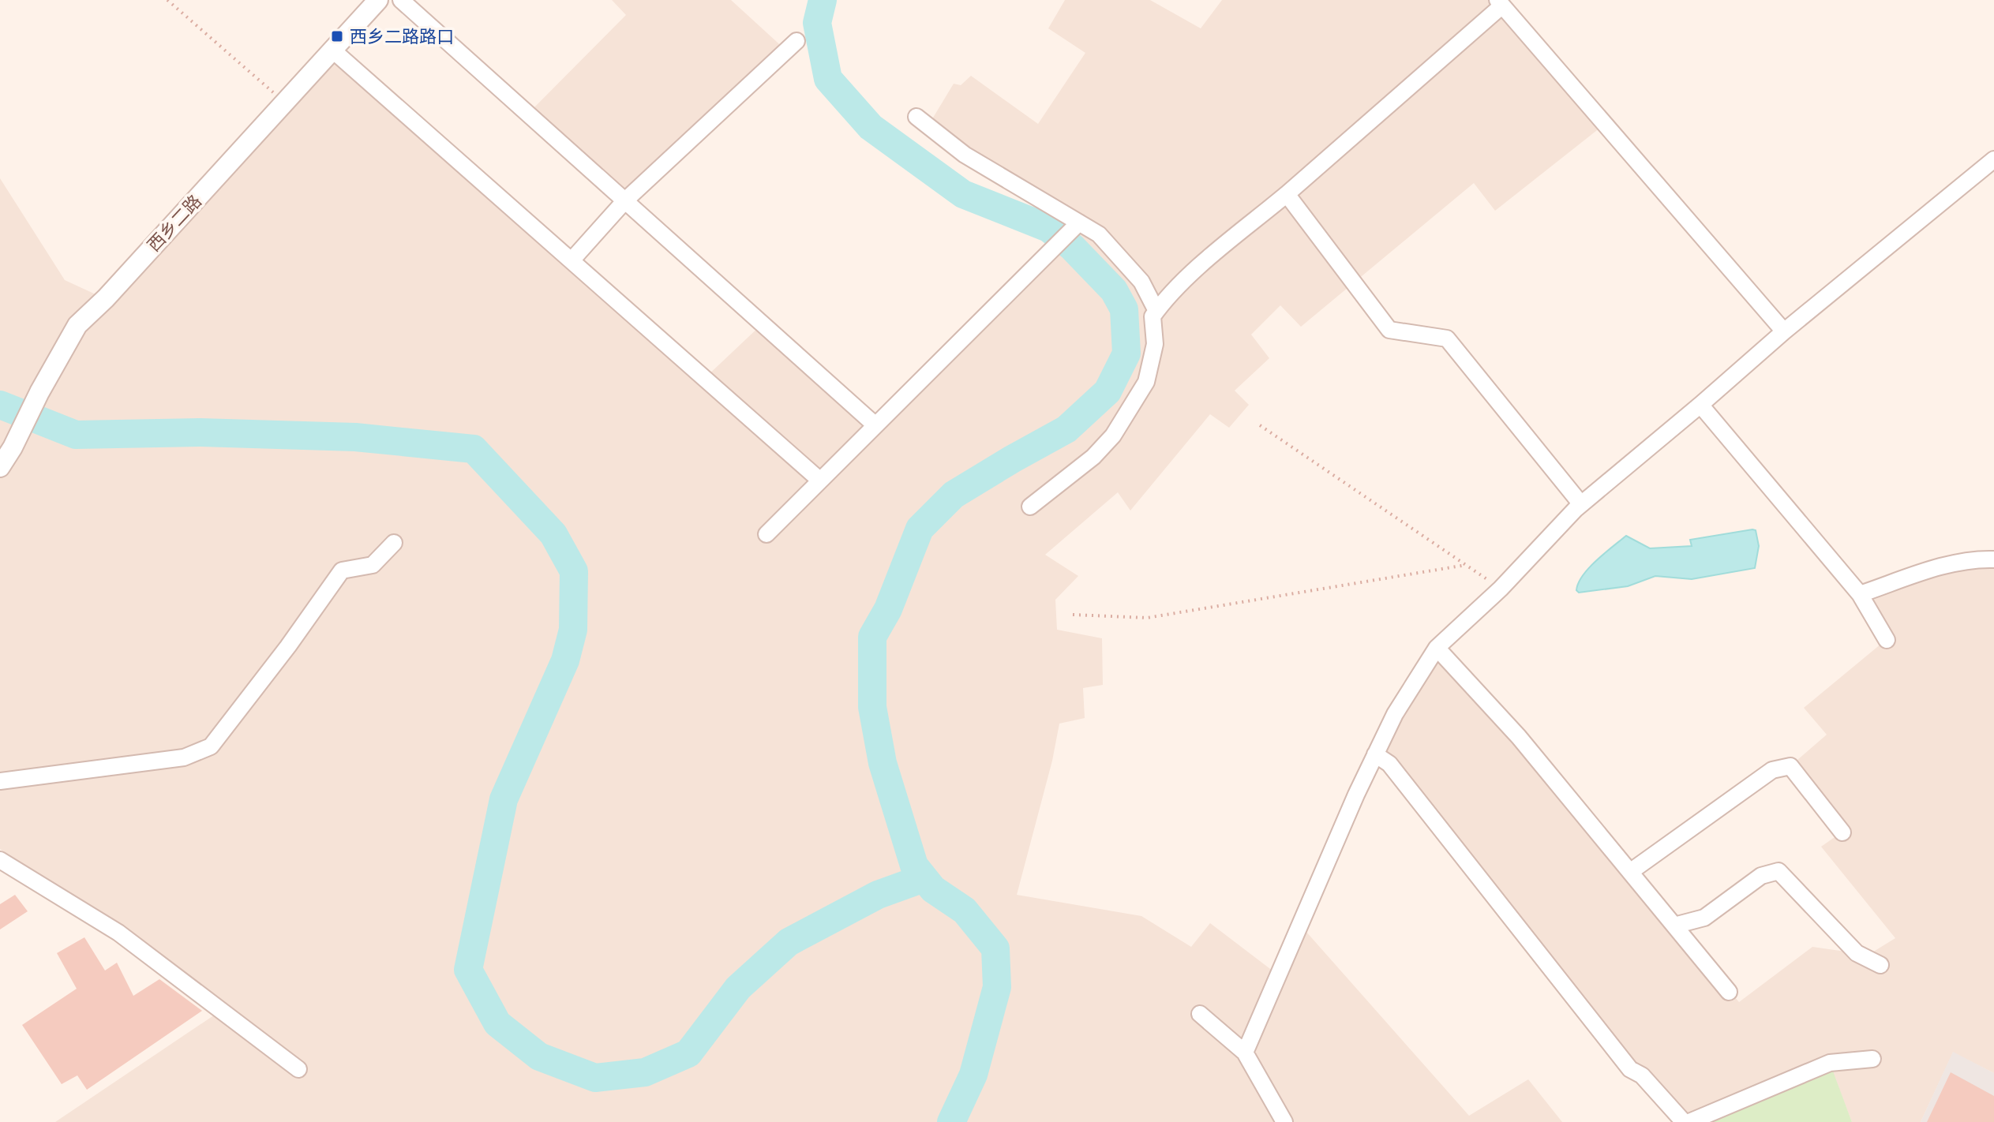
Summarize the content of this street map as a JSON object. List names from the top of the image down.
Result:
{
  "streets": {
    "street": ["西乡二路"]
  },
  "places": {
    "transit": ["西乡二路路口"]
  }
}
